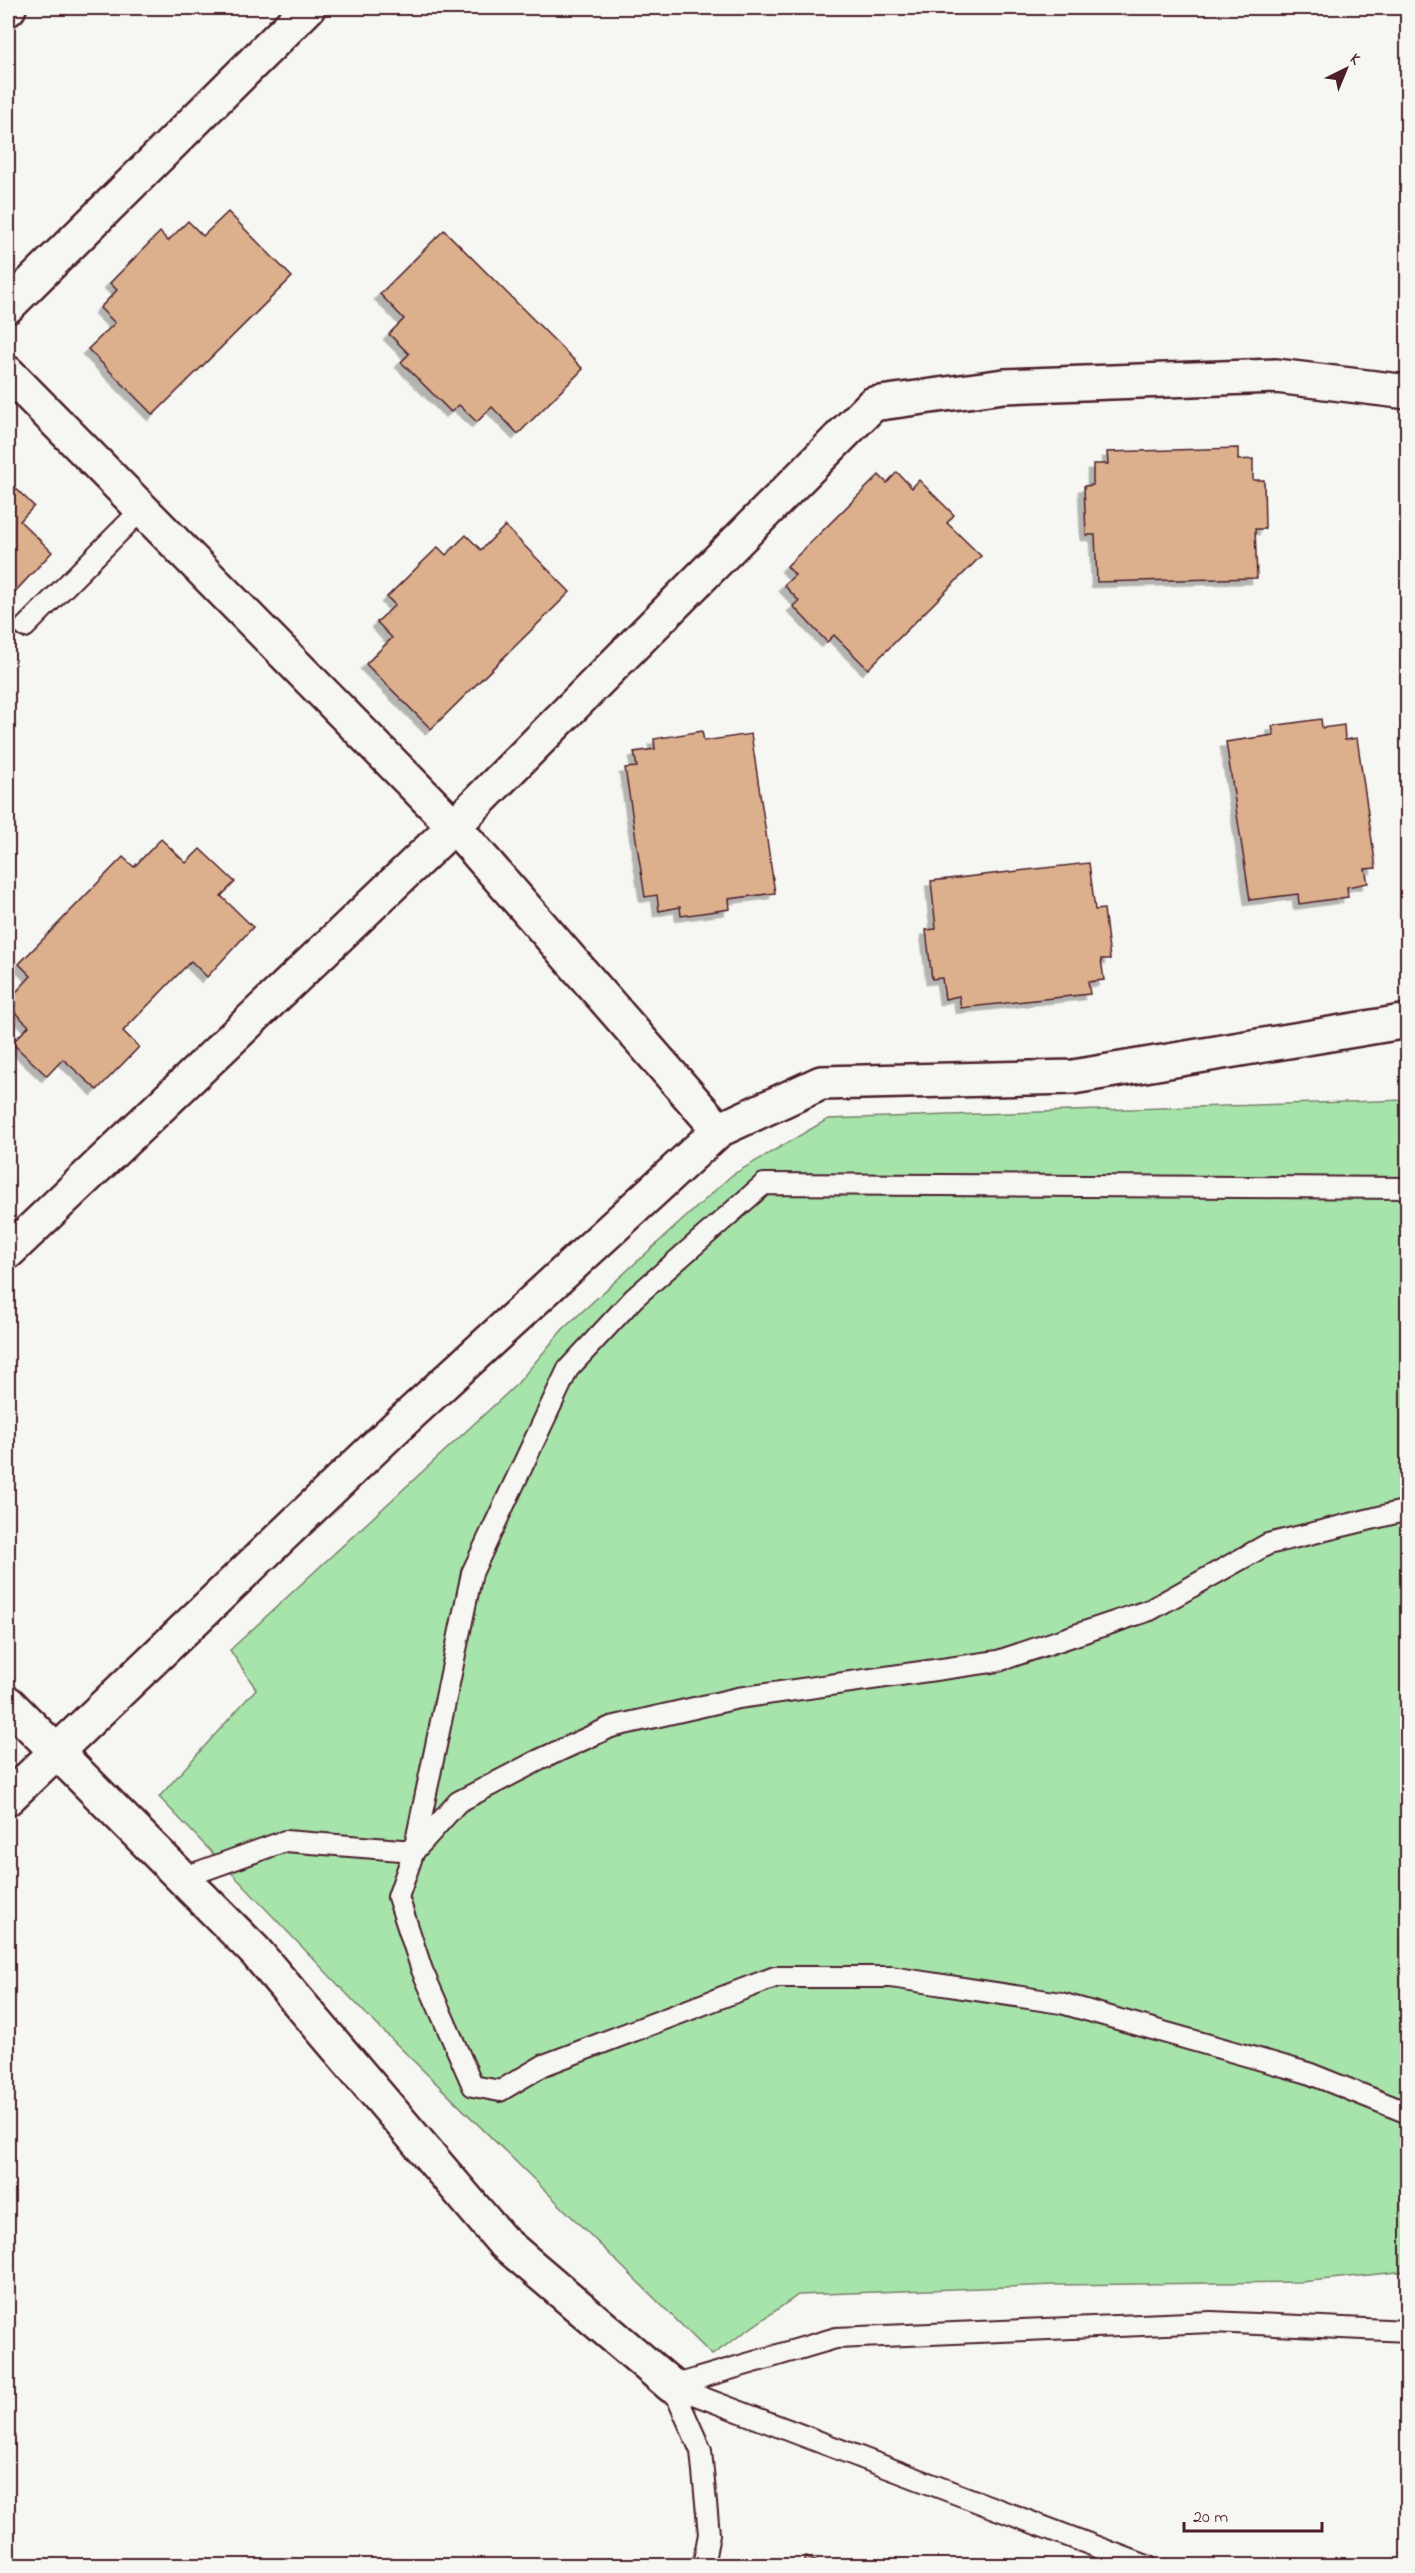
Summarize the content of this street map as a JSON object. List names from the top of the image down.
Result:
{
  "scale_bar": "20 m",
  "north": "top right"
}
